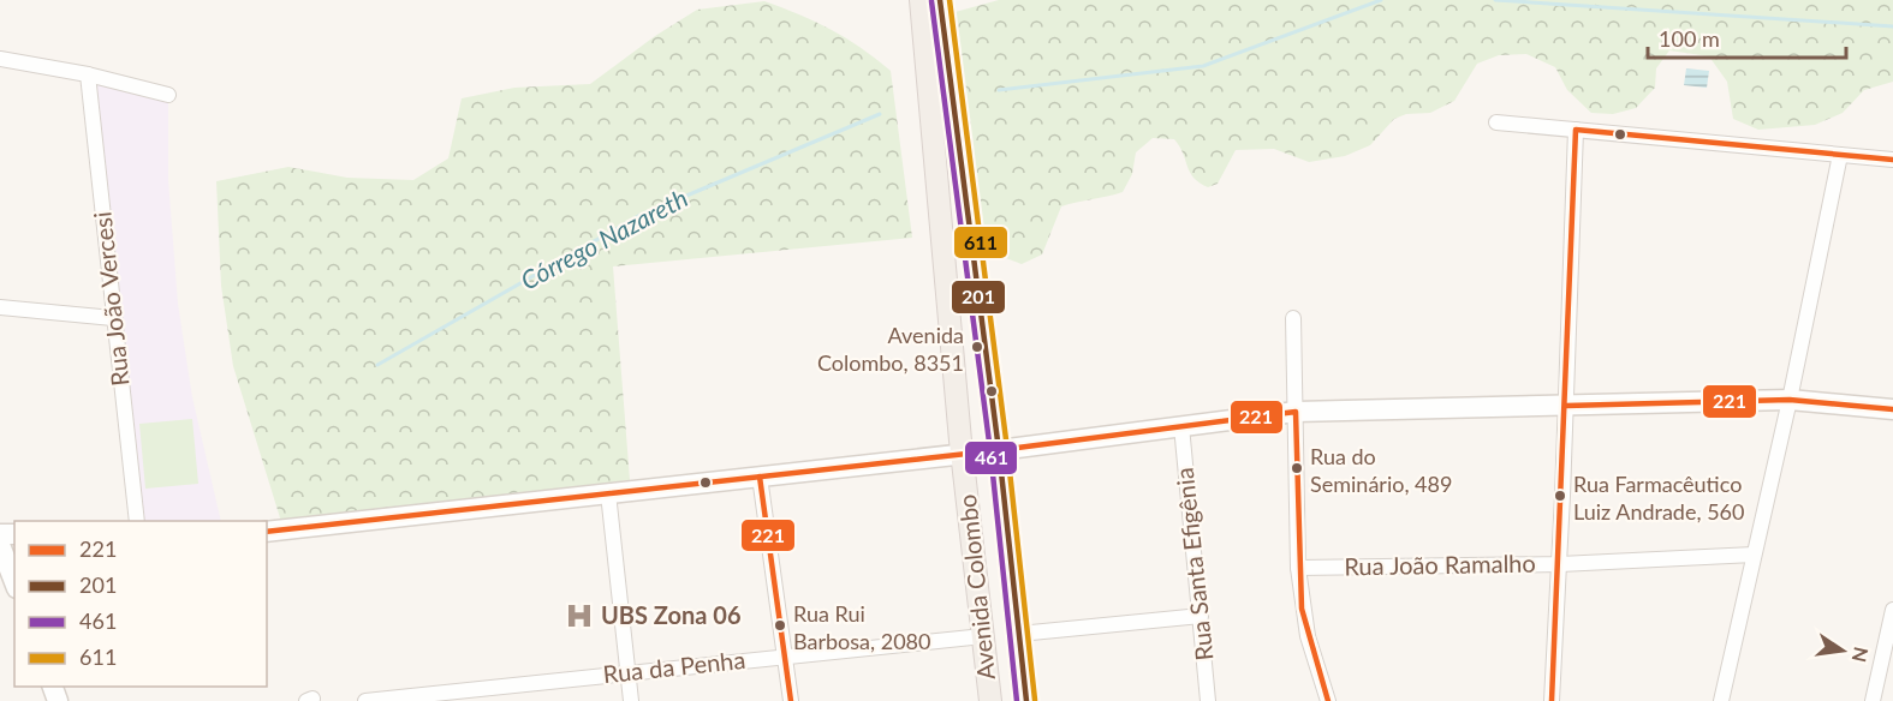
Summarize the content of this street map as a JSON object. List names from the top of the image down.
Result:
{
  "streets": {
    "main road": ["Avenida Colombo"],
    "street": [
      "Rua João Vercesi",
      "Rua Santa Efigênia",
      "Rua João Ramalho",
      "Rua da Penha"
    ]
  },
  "crossings": [
    ["Avenida Colombo", "Rua da Penha"]
  ],
  "water": ["Córrego Nazareth"],
  "places": {
    "other": [
      "Avenida Colombo, 8351",
      "Rua do Seminário, 489",
      "Rua Farmacêutico Luiz Andrade, 560",
      "Rua Rui Barbosa, 2080"
    ],
    "hospital": ["UBS Zona 06"]
  },
  "lines": [
    "transit line 201",
    "transit line 611",
    "transit line 461",
    "transit line 221"
  ],
  "legend": [
    "221",
    "201",
    "461",
    "611"
  ],
  "scale_bar": "100 m",
  "north": "right"
}
